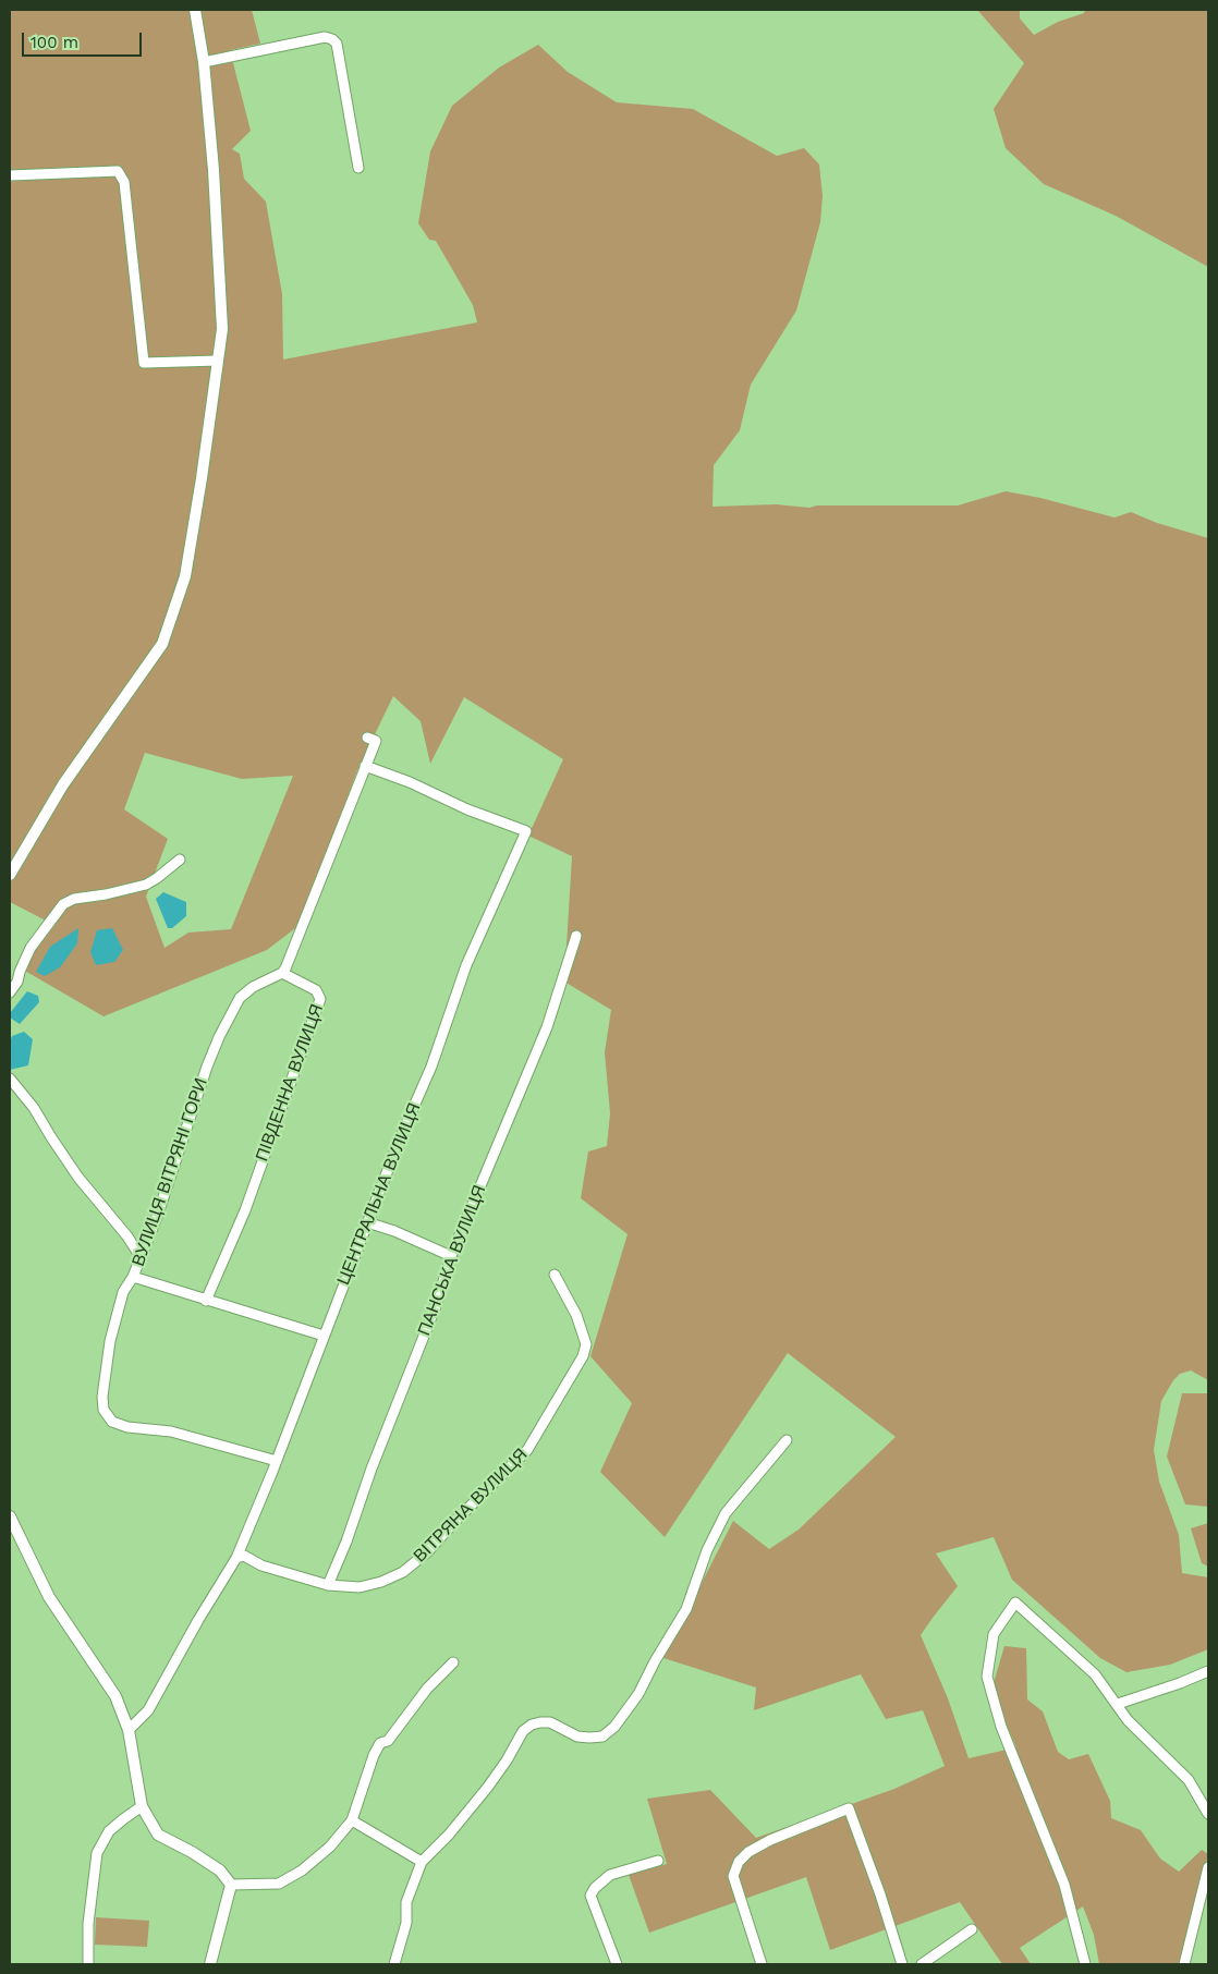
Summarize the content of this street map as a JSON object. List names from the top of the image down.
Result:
{
  "streets": {
    "street": [
      "ПІВДЕННА ВУЛИЦЯ",
      "ВУЛИЦЯ ВІТРЯНІ ГОРИ",
      "ЦЕНТРАЛЬНА ВУЛИЦЯ",
      "ПАНСЬКА ВУЛИЦЯ",
      "ВІТРЯНА ВУЛИЦЯ"
    ]
  },
  "crossings": [
    ["ПІВДЕННА ВУЛИЦЯ", "ВУЛИЦЯ ВІТРЯНІ ГОРИ"],
    ["ВУЛИЦЯ ВІТРЯНІ ГОРИ", "ЦЕНТРАЛЬНА ВУЛИЦЯ"],
    ["ЦЕНТРАЛЬНА ВУЛИЦЯ", "ВІТРЯНА ВУЛИЦЯ"],
    ["ПАНСЬКА ВУЛИЦЯ", "ВІТРЯНА ВУЛИЦЯ"]
  ],
  "scale_bar": "100 m"
}
